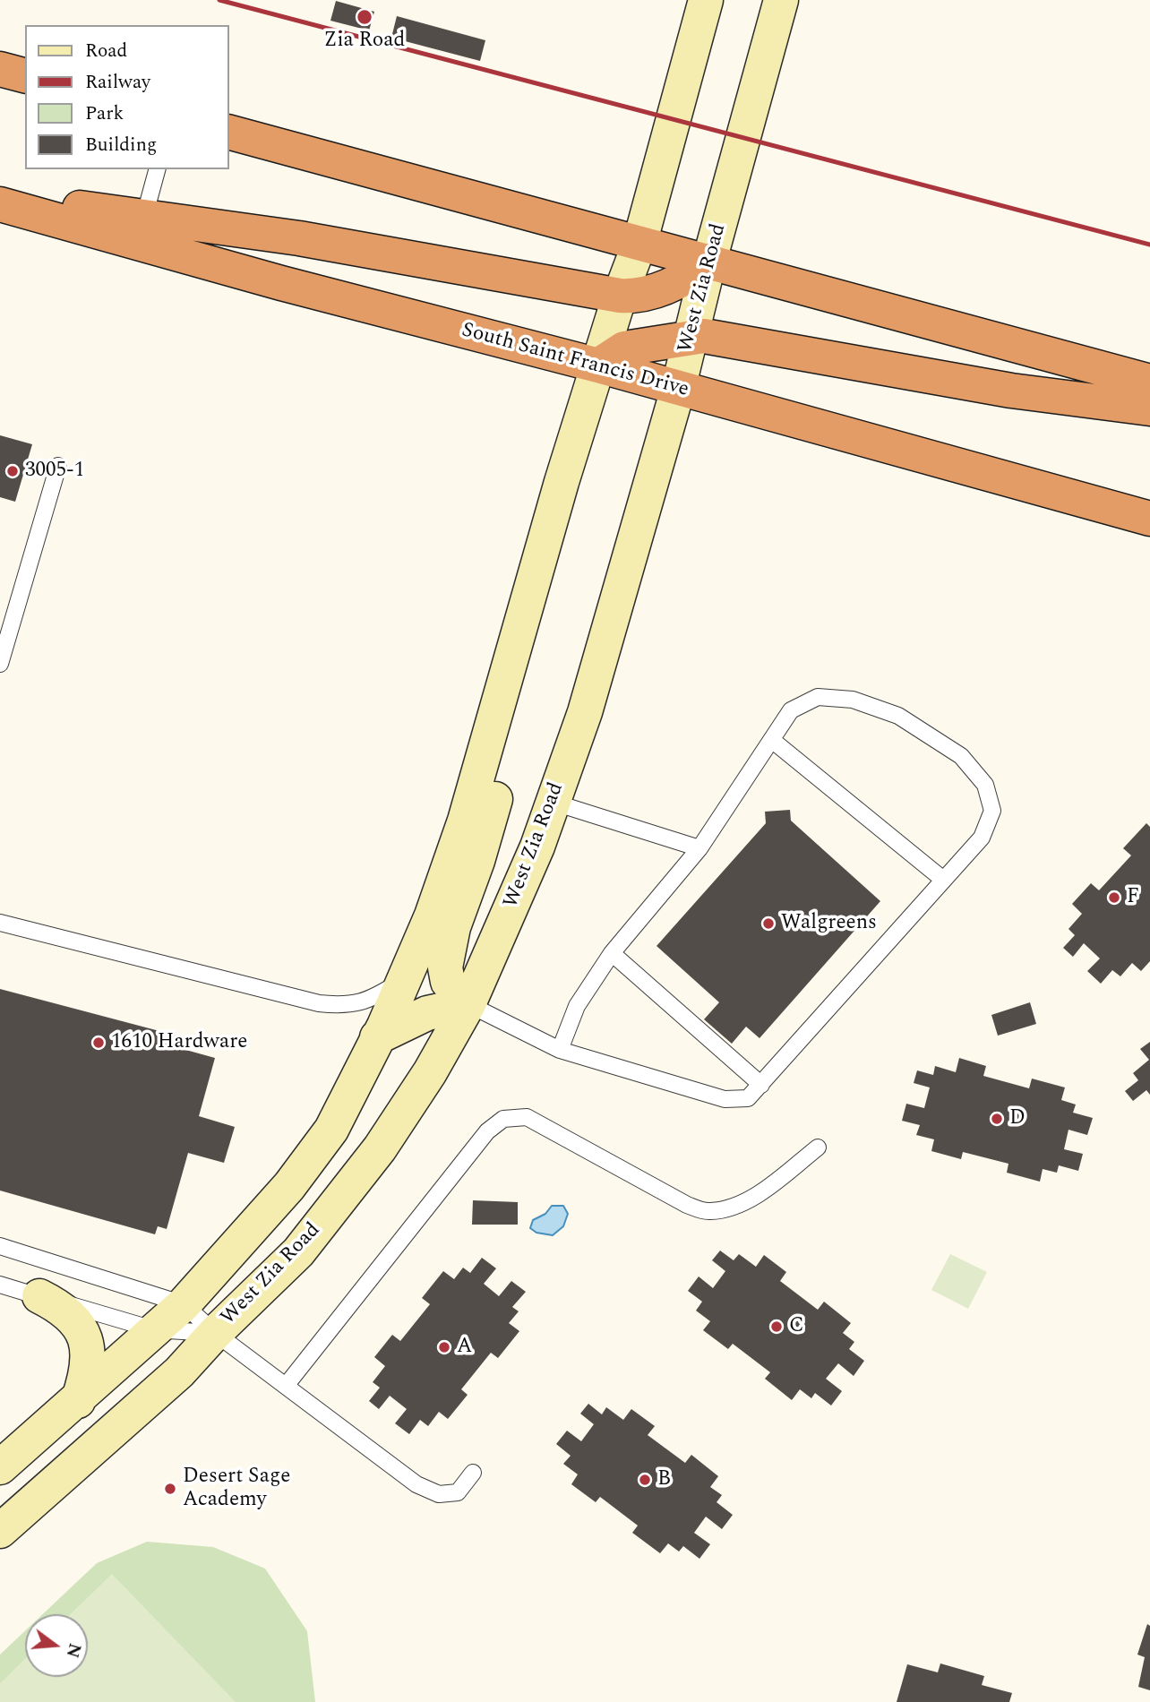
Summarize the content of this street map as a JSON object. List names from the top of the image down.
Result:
{
  "streets": {
    "highway": ["South Saint Francis Drive"],
    "street": ["West Zia Road"]
  },
  "crossings": [
    ["West Zia Road", "South Saint Francis Drive"]
  ],
  "places": [
    "Zia Road",
    "3005-1",
    "F",
    "Walgreens",
    "1610 Hardware",
    "D",
    "C",
    "A",
    "B",
    "Desert Sage Academy"
  ],
  "legend": [
    "Road",
    "Railway",
    "Park",
    "Building"
  ],
  "north": "right"
}
